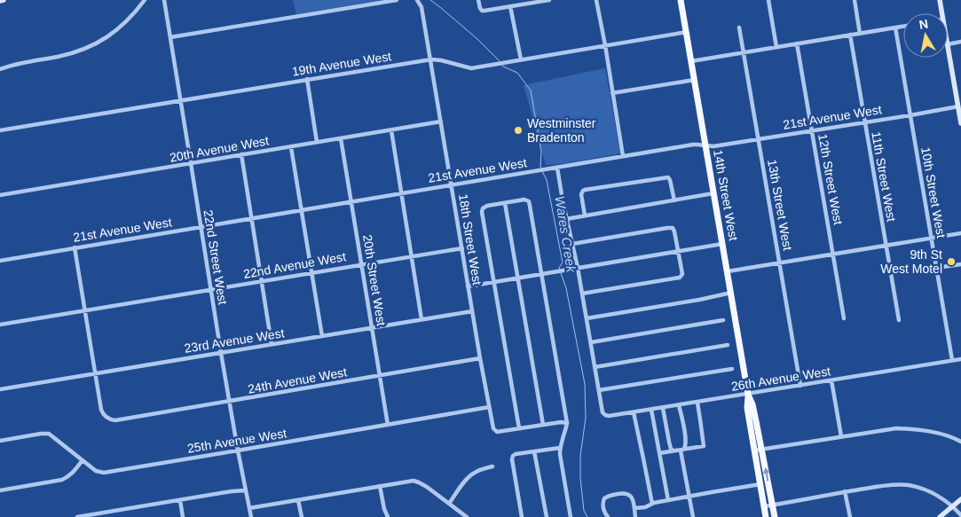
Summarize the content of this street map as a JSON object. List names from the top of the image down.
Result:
{
  "streets": {
    "main road": ["14th Street West"],
    "street": [
      "19th Avenue West",
      "21st Avenue West",
      "20th Avenue West",
      "11th Street West",
      "12th Street West",
      "10th Street West",
      "13th Street West",
      "18th Street West",
      "22nd Street West",
      "22nd Avenue West",
      "20th Street West",
      "23rd Avenue West",
      "26th Avenue West",
      "24th Avenue West",
      "25th Avenue West"
    ]
  },
  "crossings": [
    ["19th Avenue West", "14th Street West"],
    ["19th Avenue West", "18th Street West"],
    ["19th Avenue West", "22nd Street West"],
    ["21st Avenue West", "11th Street West"],
    ["21st Avenue West", "12th Street West"],
    ["21st Avenue West", "10th Street West"],
    ["21st Avenue West", "14th Street West"],
    ["21st Avenue West", "13th Street West"],
    ["21st Avenue West", "18th Street West"],
    ["21st Avenue West", "22nd Street West"],
    ["21st Avenue West", "20th Street West"],
    ["20th Avenue West", "18th Street West"],
    ["20th Avenue West", "22nd Street West"],
    ["20th Avenue West", "20th Street West"],
    ["10th Street West", "26th Avenue West"],
    ["14th Street West", "26th Avenue West"],
    ["13th Street West", "26th Avenue West"],
    ["18th Street West", "22nd Avenue West"],
    ["18th Street West", "23rd Avenue West"],
    ["18th Street West", "24th Avenue West"],
    ["18th Street West", "25th Avenue West"],
    ["22nd Street West", "22nd Avenue West"],
    ["22nd Street West", "23rd Avenue West"],
    ["22nd Street West", "24th Avenue West"],
    ["22nd Street West", "25th Avenue West"],
    ["22nd Avenue West", "20th Street West"],
    ["20th Street West", "23rd Avenue West"],
    ["20th Street West", "24th Avenue West"],
    ["20th Street West", "25th Avenue West"],
    ["23rd Avenue West", "24th Avenue West"]
  ],
  "water": ["Wares Creek"],
  "places": ["Westminster Bradenton", "9th St West Motel"],
  "north": "top"
}
